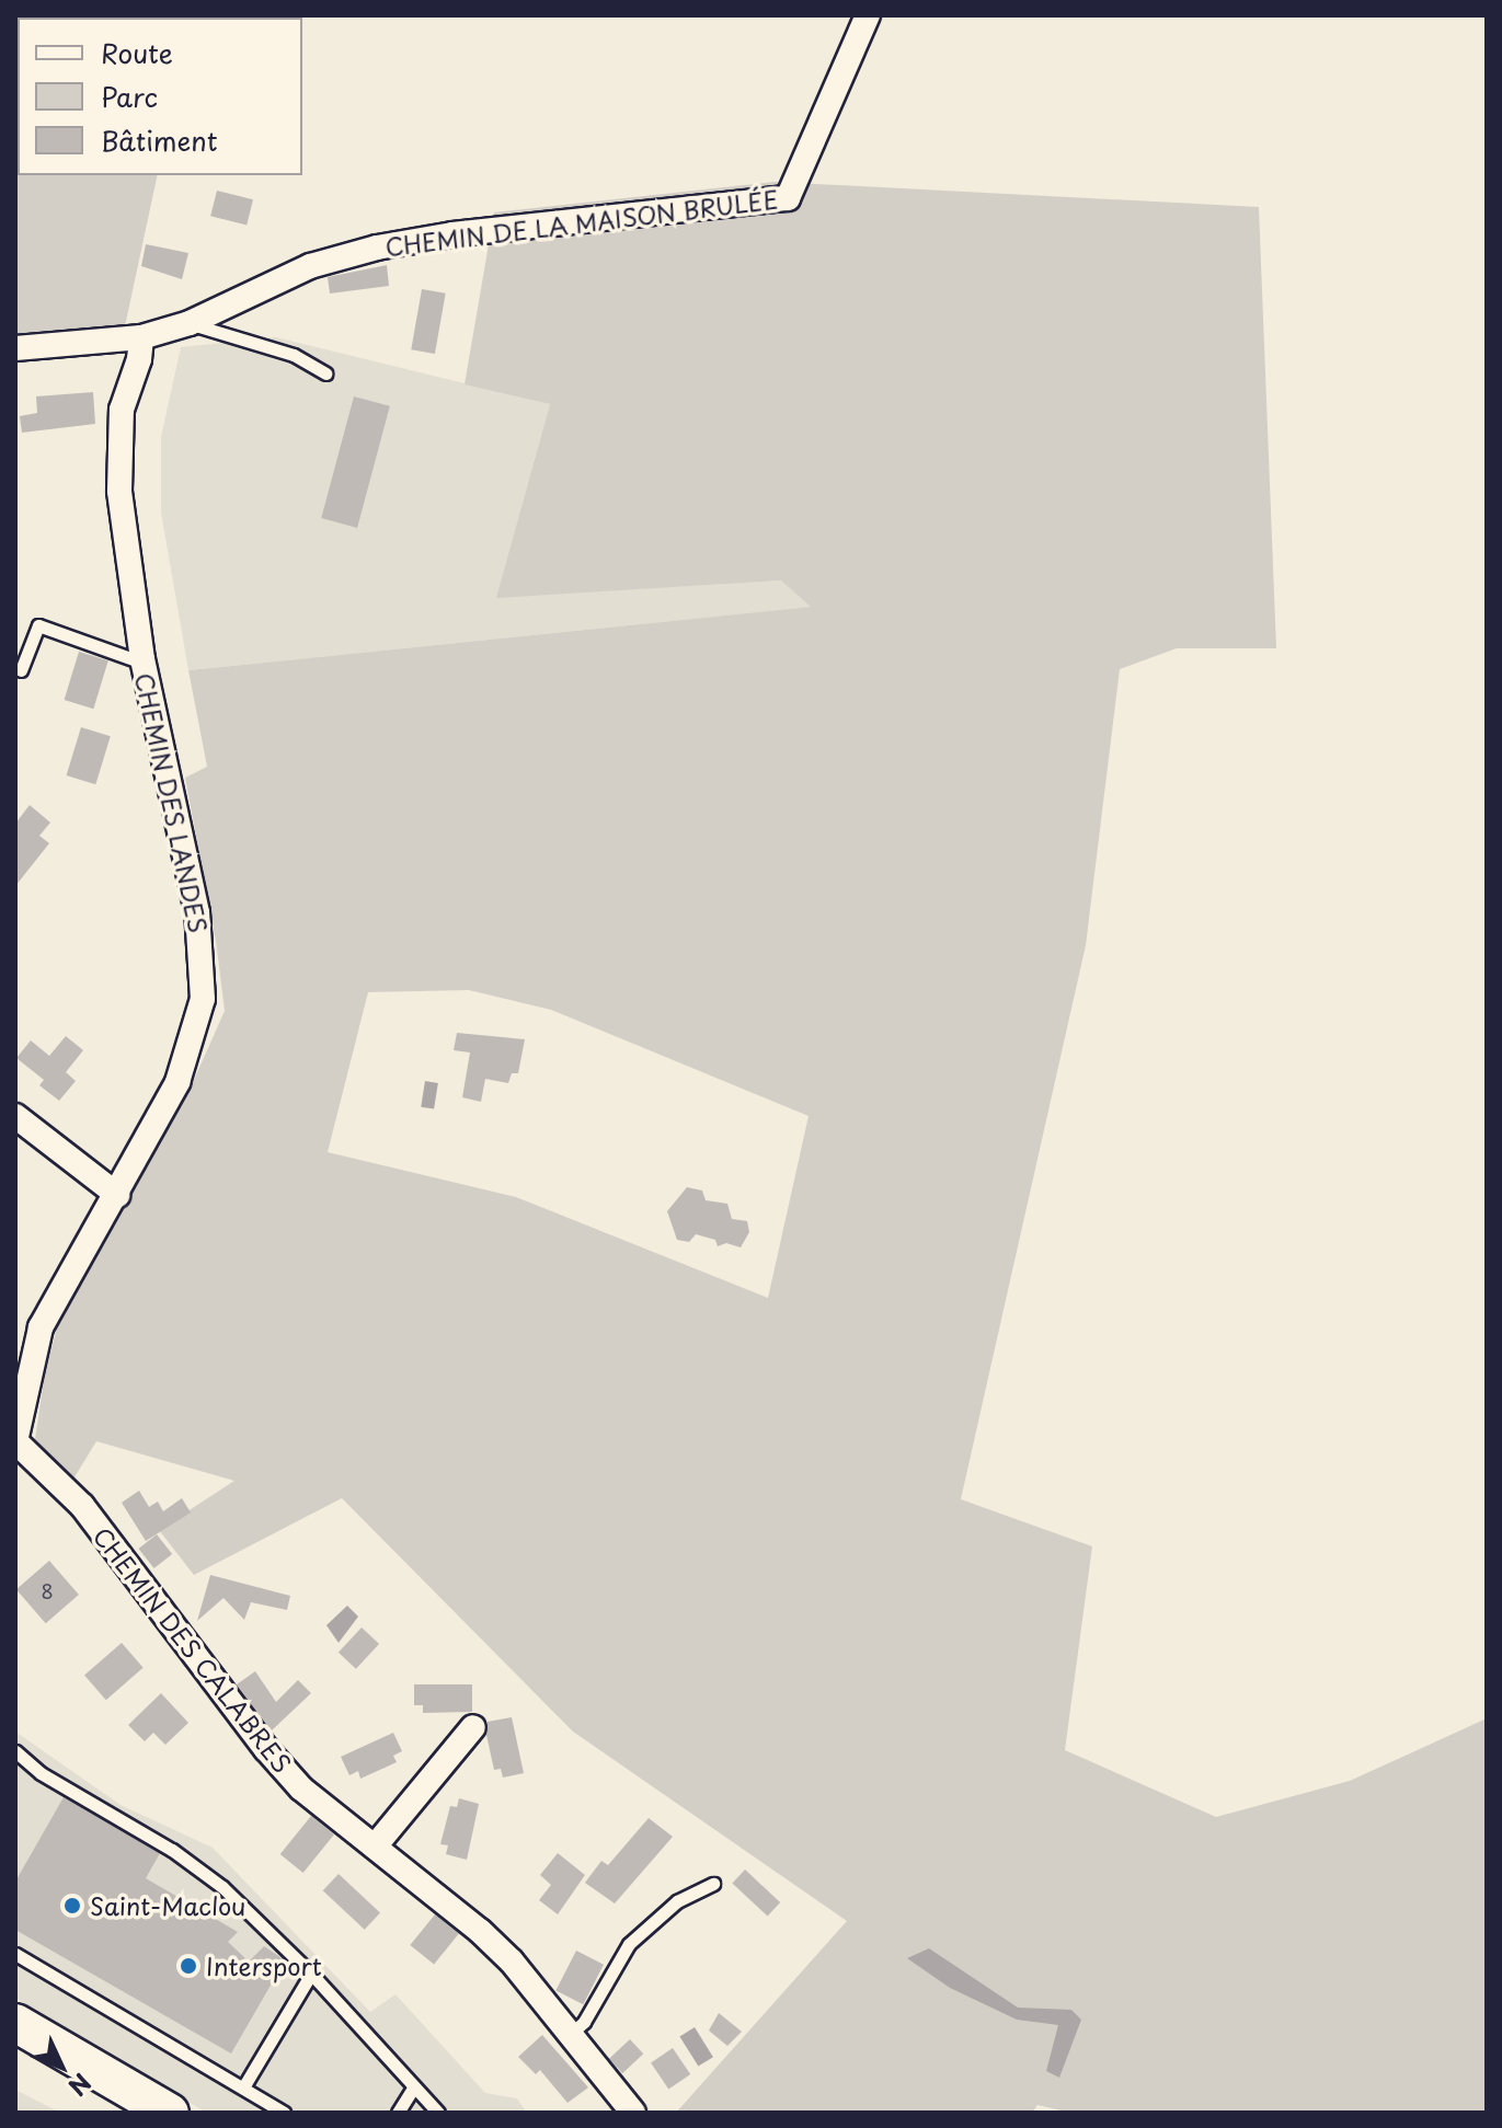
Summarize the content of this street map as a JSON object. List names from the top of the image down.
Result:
{
  "streets": {
    "street": ["CHEMIN DE LA MAISON BRULÉE", "CHEMIN DES LANDES", "CHEMIN DES CALABRES"]
  },
  "crossings": [
    ["CHEMIN DE LA MAISON BRULÉE", "CHEMIN DES LANDES"],
    ["CHEMIN DES LANDES", "CHEMIN DES CALABRES"]
  ],
  "places": ["Saint-Maclou", "Intersport"],
  "house_numbers": ["8"],
  "legend": ["Route", "Parc", "Bâtiment"],
  "north": "bottom right"
}
